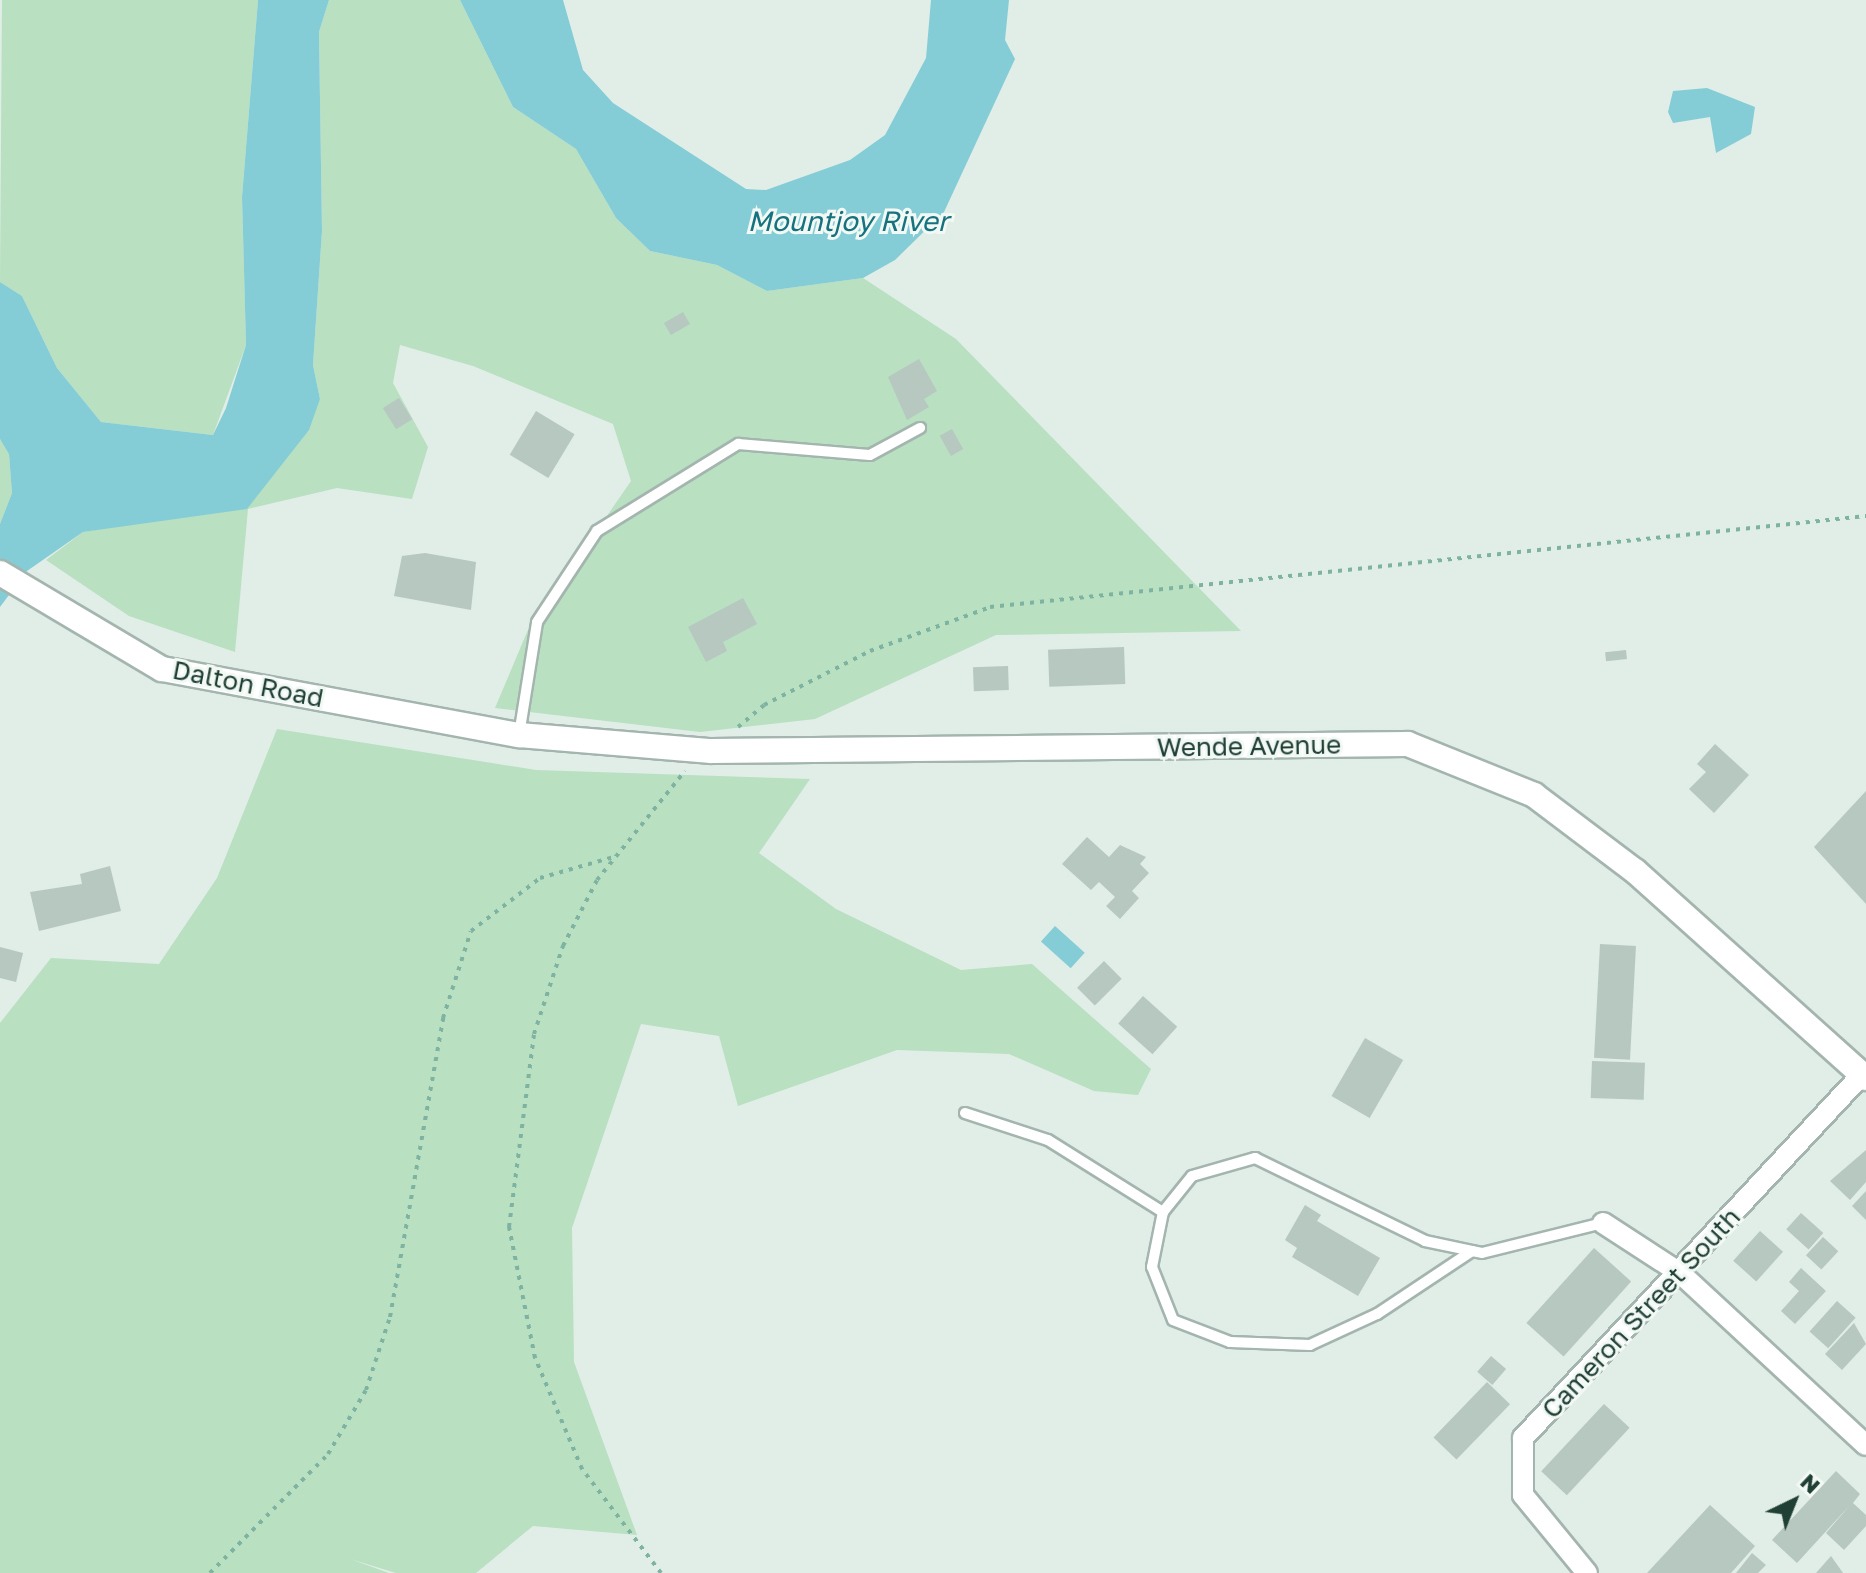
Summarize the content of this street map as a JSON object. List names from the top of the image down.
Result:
{
  "streets": {
    "street": ["Dalton Road", "Wende Avenue", "Cameron Street South"]
  },
  "crossings": [
    ["Dalton Road", "Wende Avenue"],
    ["Wende Avenue", "Cameron Street South"]
  ],
  "water": ["Mountjoy River"],
  "north": "top right"
}
